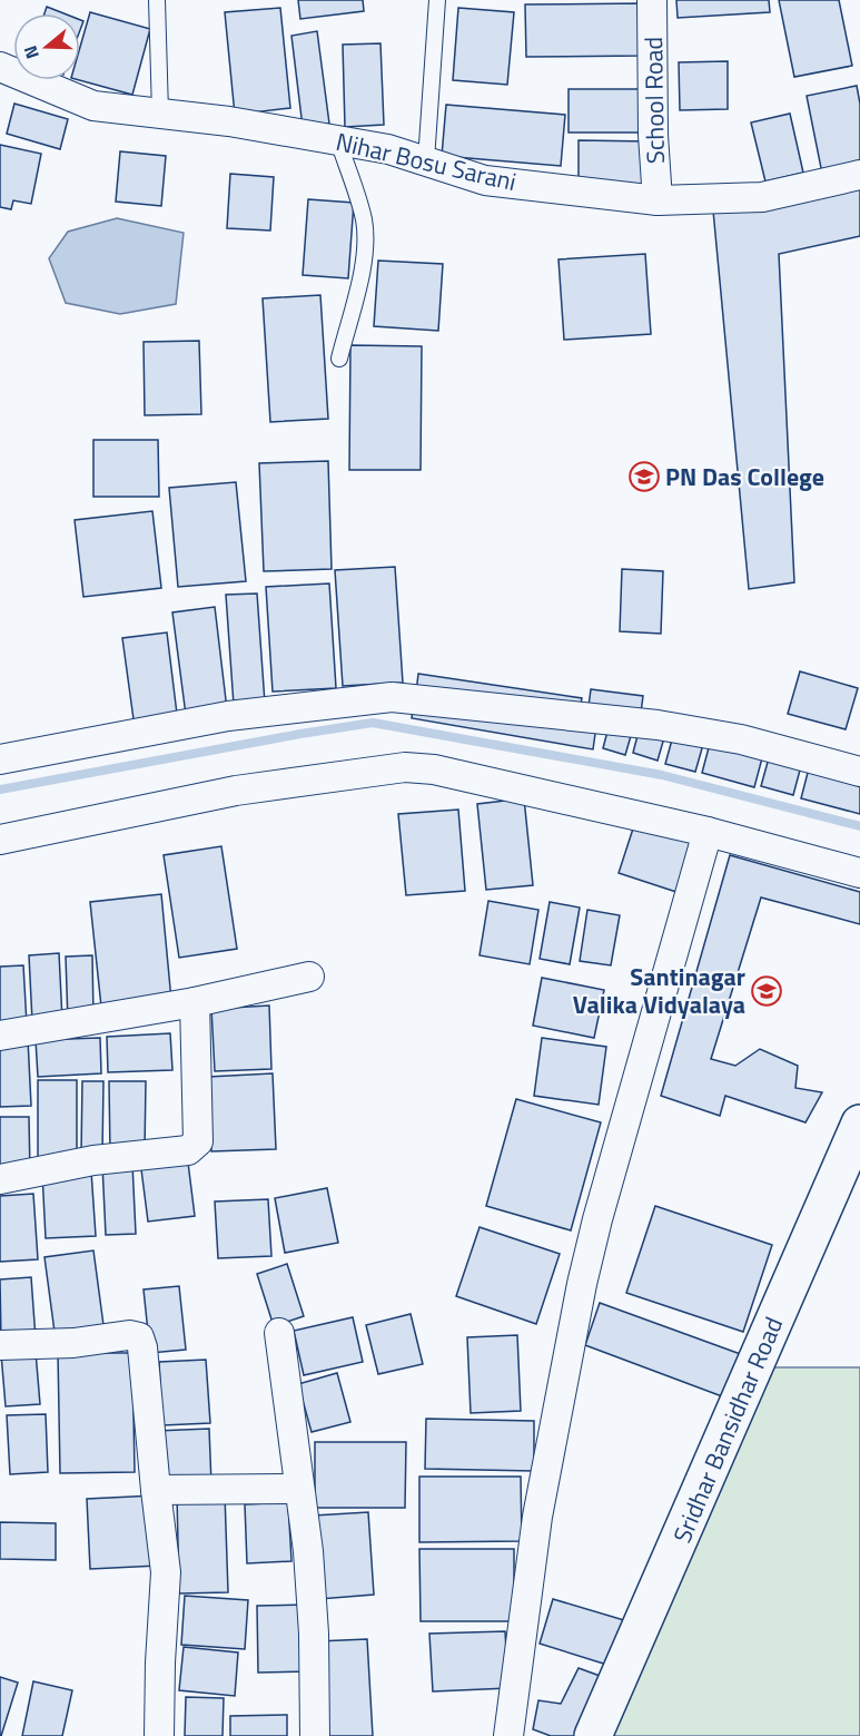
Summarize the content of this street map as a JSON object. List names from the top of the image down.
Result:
{
  "streets": {
    "street": ["School Road", "Nihar Bosu Sarani", "Sridhar Bansidhar Road"]
  },
  "crossings": [
    ["School Road", "Nihar Bosu Sarani"]
  ],
  "places": {
    "school or university": ["PN Das College", "Santinagar Valika Vidyalaya"]
  },
  "north": "left"
}
